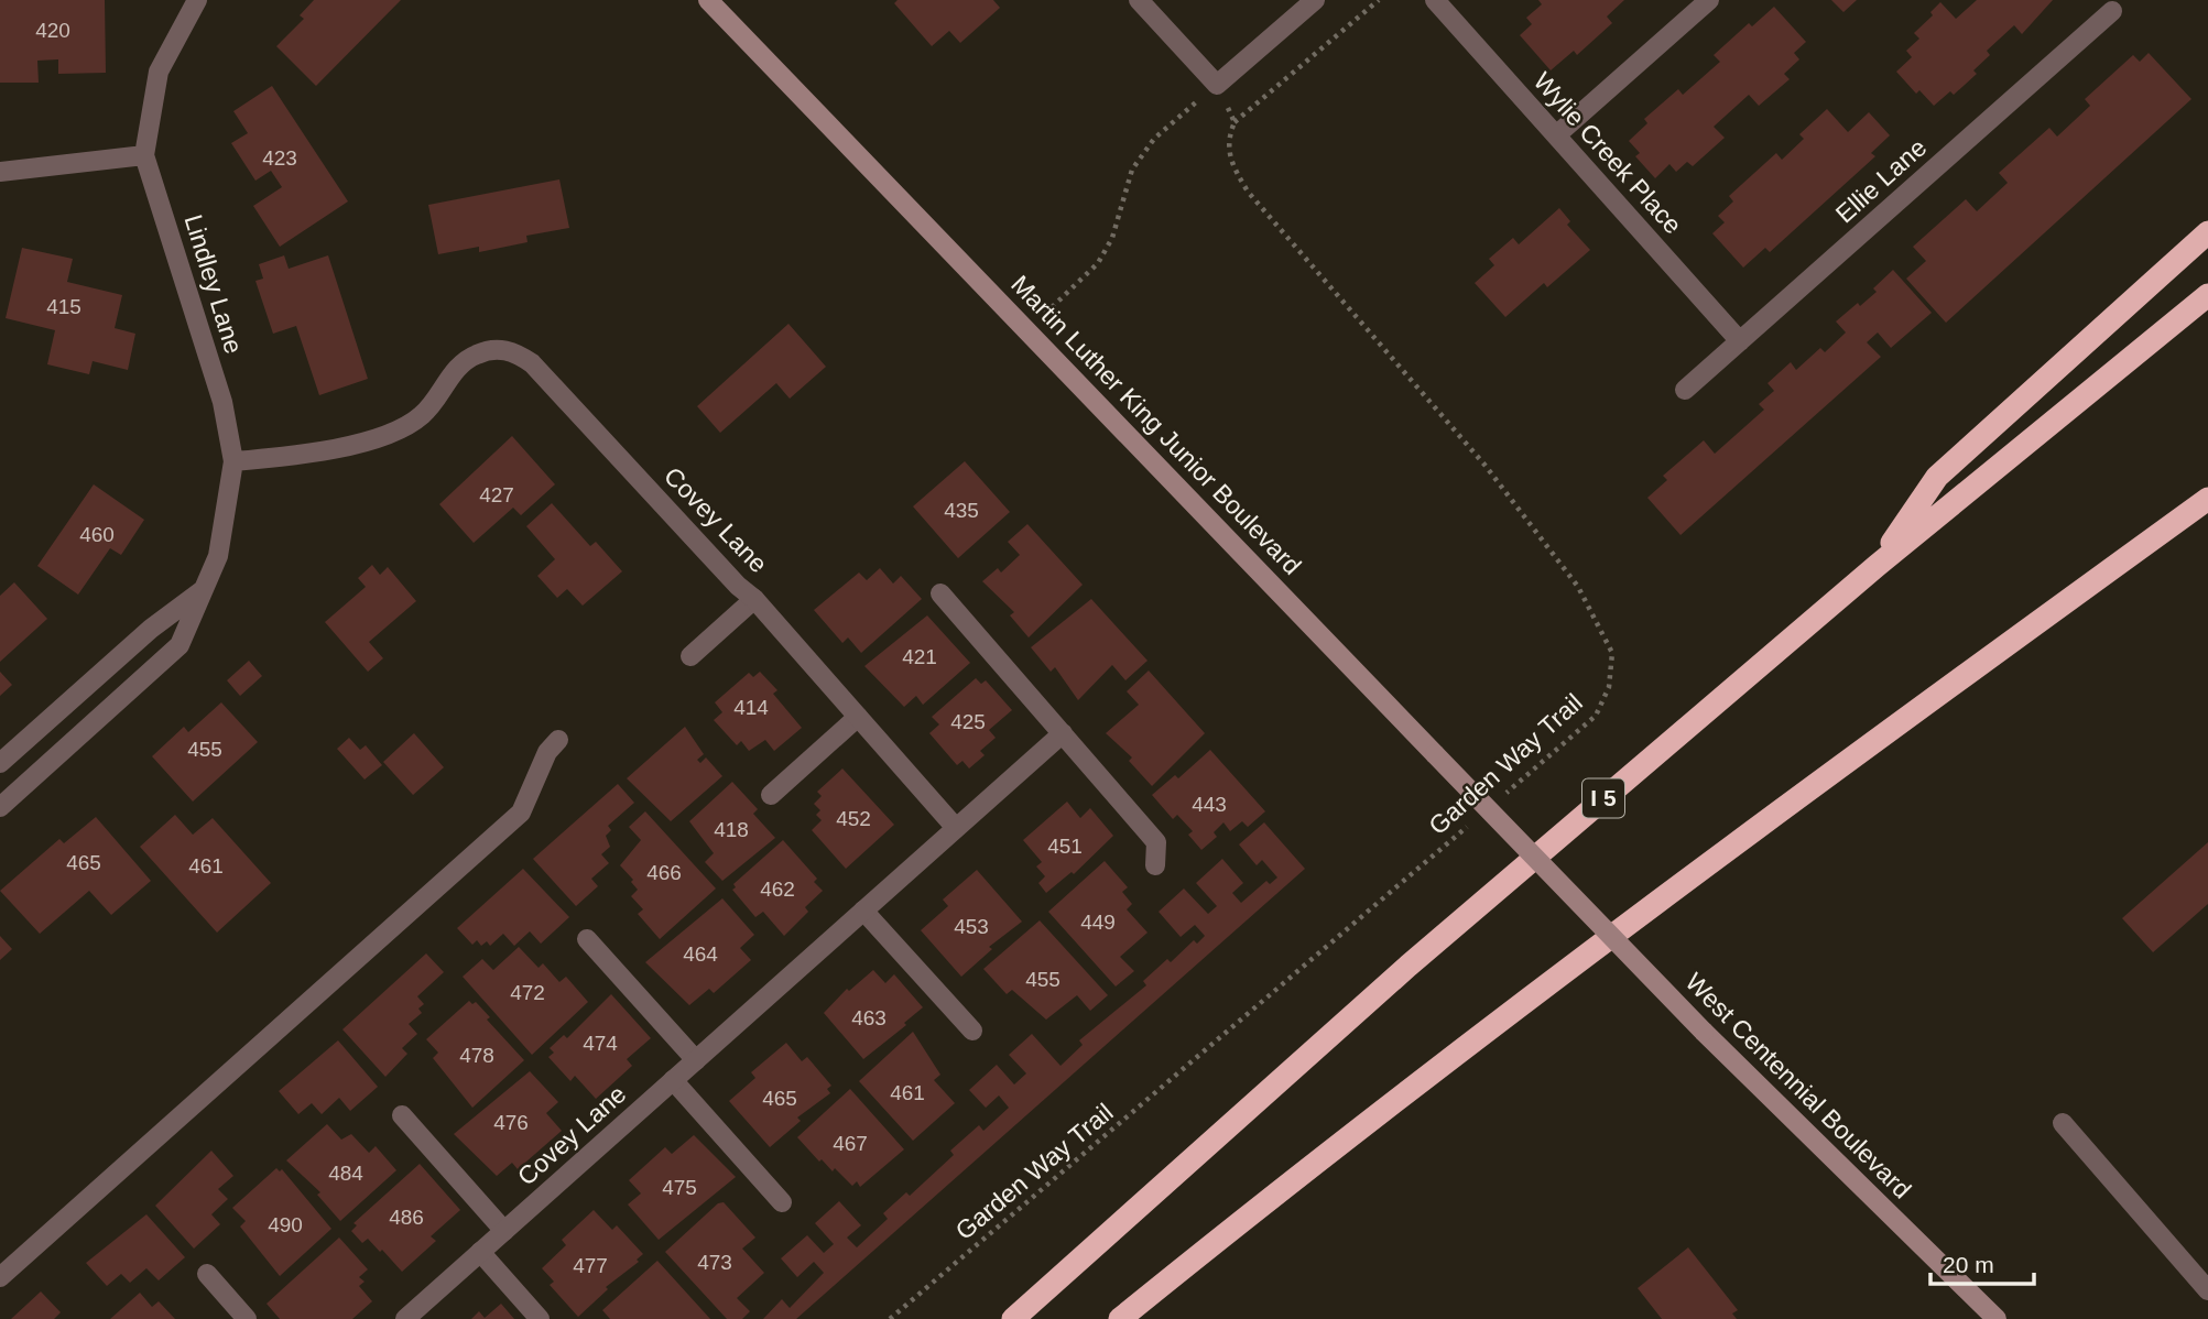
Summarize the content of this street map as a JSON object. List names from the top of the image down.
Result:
{
  "streets": {
    "highway": ["I 5"],
    "main road": ["Martin Luther King Junior Boulevard", "West Centennial Boulevard"],
    "street": [
      "Wylie Creek Place",
      "Ellie Lane",
      "Lindley Lane",
      "Covey Lane"
    ],
    "path": ["Garden Way Trail"]
  },
  "crossings": [
    ["Wylie Creek Place", "Ellie Lane"],
    ["Lindley Lane", "Covey Lane"],
    ["Martin Luther King Junior Boulevard", "West Centennial Boulevard"]
  ],
  "house_numbers": [
    "420",
    "423",
    "415",
    "427",
    "435",
    "460",
    "421",
    "414",
    "425",
    "455",
    "443",
    "452",
    "418",
    "451",
    "465",
    "461",
    "466",
    "462",
    "449",
    "453",
    "464",
    "455",
    "472",
    "463",
    "474",
    "478",
    "461",
    "465",
    "476",
    "467",
    "484",
    "475",
    "486",
    "490",
    "473",
    "477"
  ],
  "scale_bar": "20 m"
}
